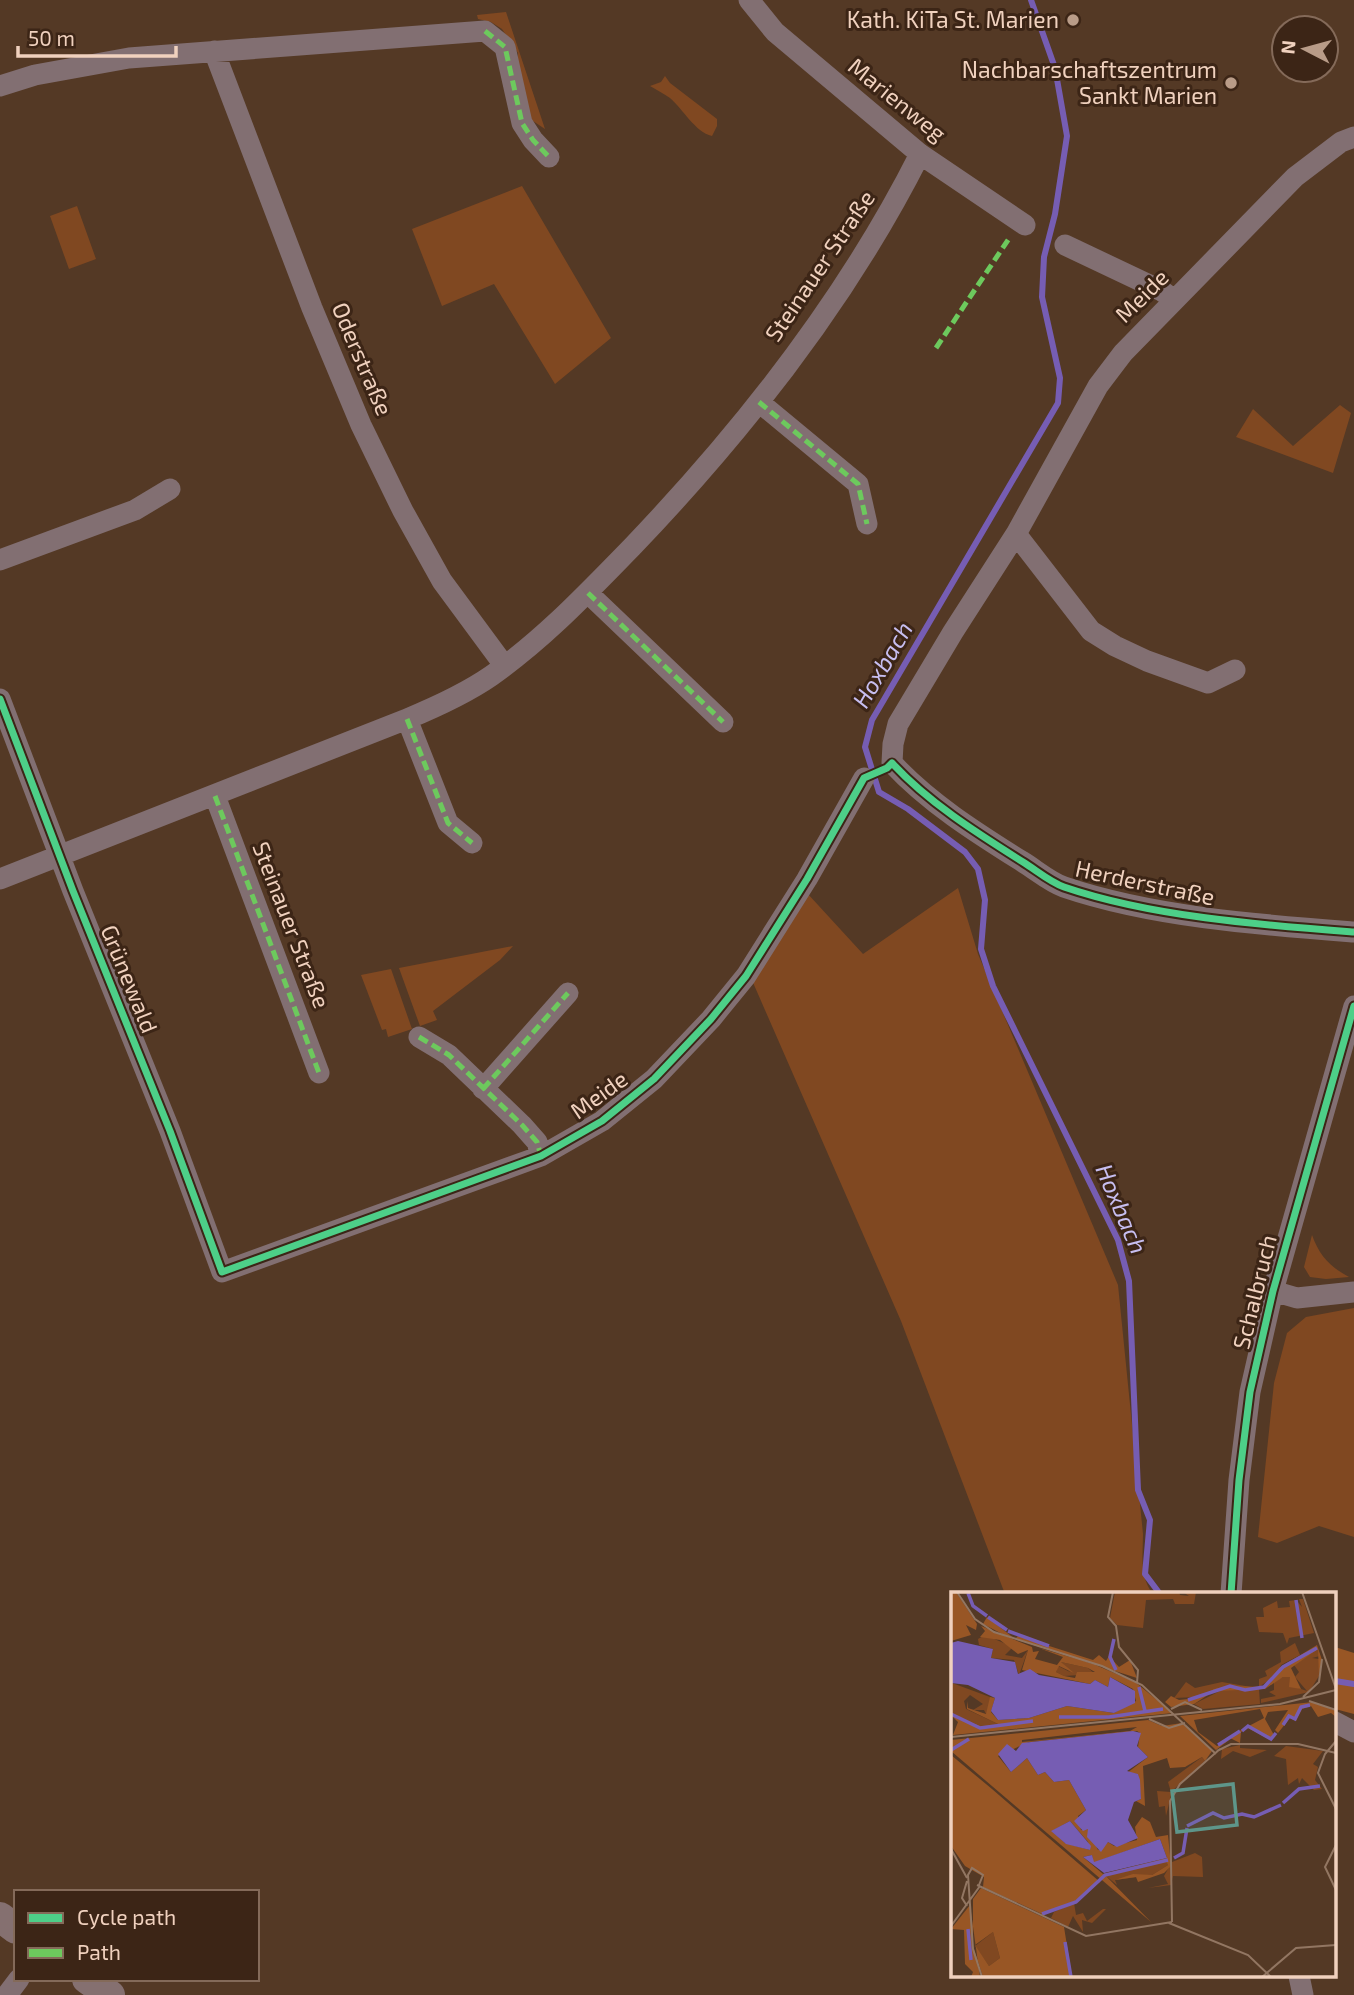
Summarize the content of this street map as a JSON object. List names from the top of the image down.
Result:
{
  "streets": {
    "street": [
      "Marienweg",
      "Steinauer Straße",
      "Meide",
      "Oderstraße",
      "Herderstraße",
      "Grünewald",
      "Schalbruch"
    ]
  },
  "crossings": [
    ["Marienweg", "Steinauer Straße"],
    ["Steinauer Straße", "Oderstraße"],
    ["Steinauer Straße", "Grünewald"],
    ["Meide", "Herderstraße"],
    ["Meide", "Grünewald"]
  ],
  "water": ["Hoxbach"],
  "places": ["Kath. KiTa St. Marien", "Nachbarschaftszentrum Sankt Marien"],
  "legend": ["Cycle path", "Path"],
  "scale_bar": "50 m",
  "north": "left"
}
